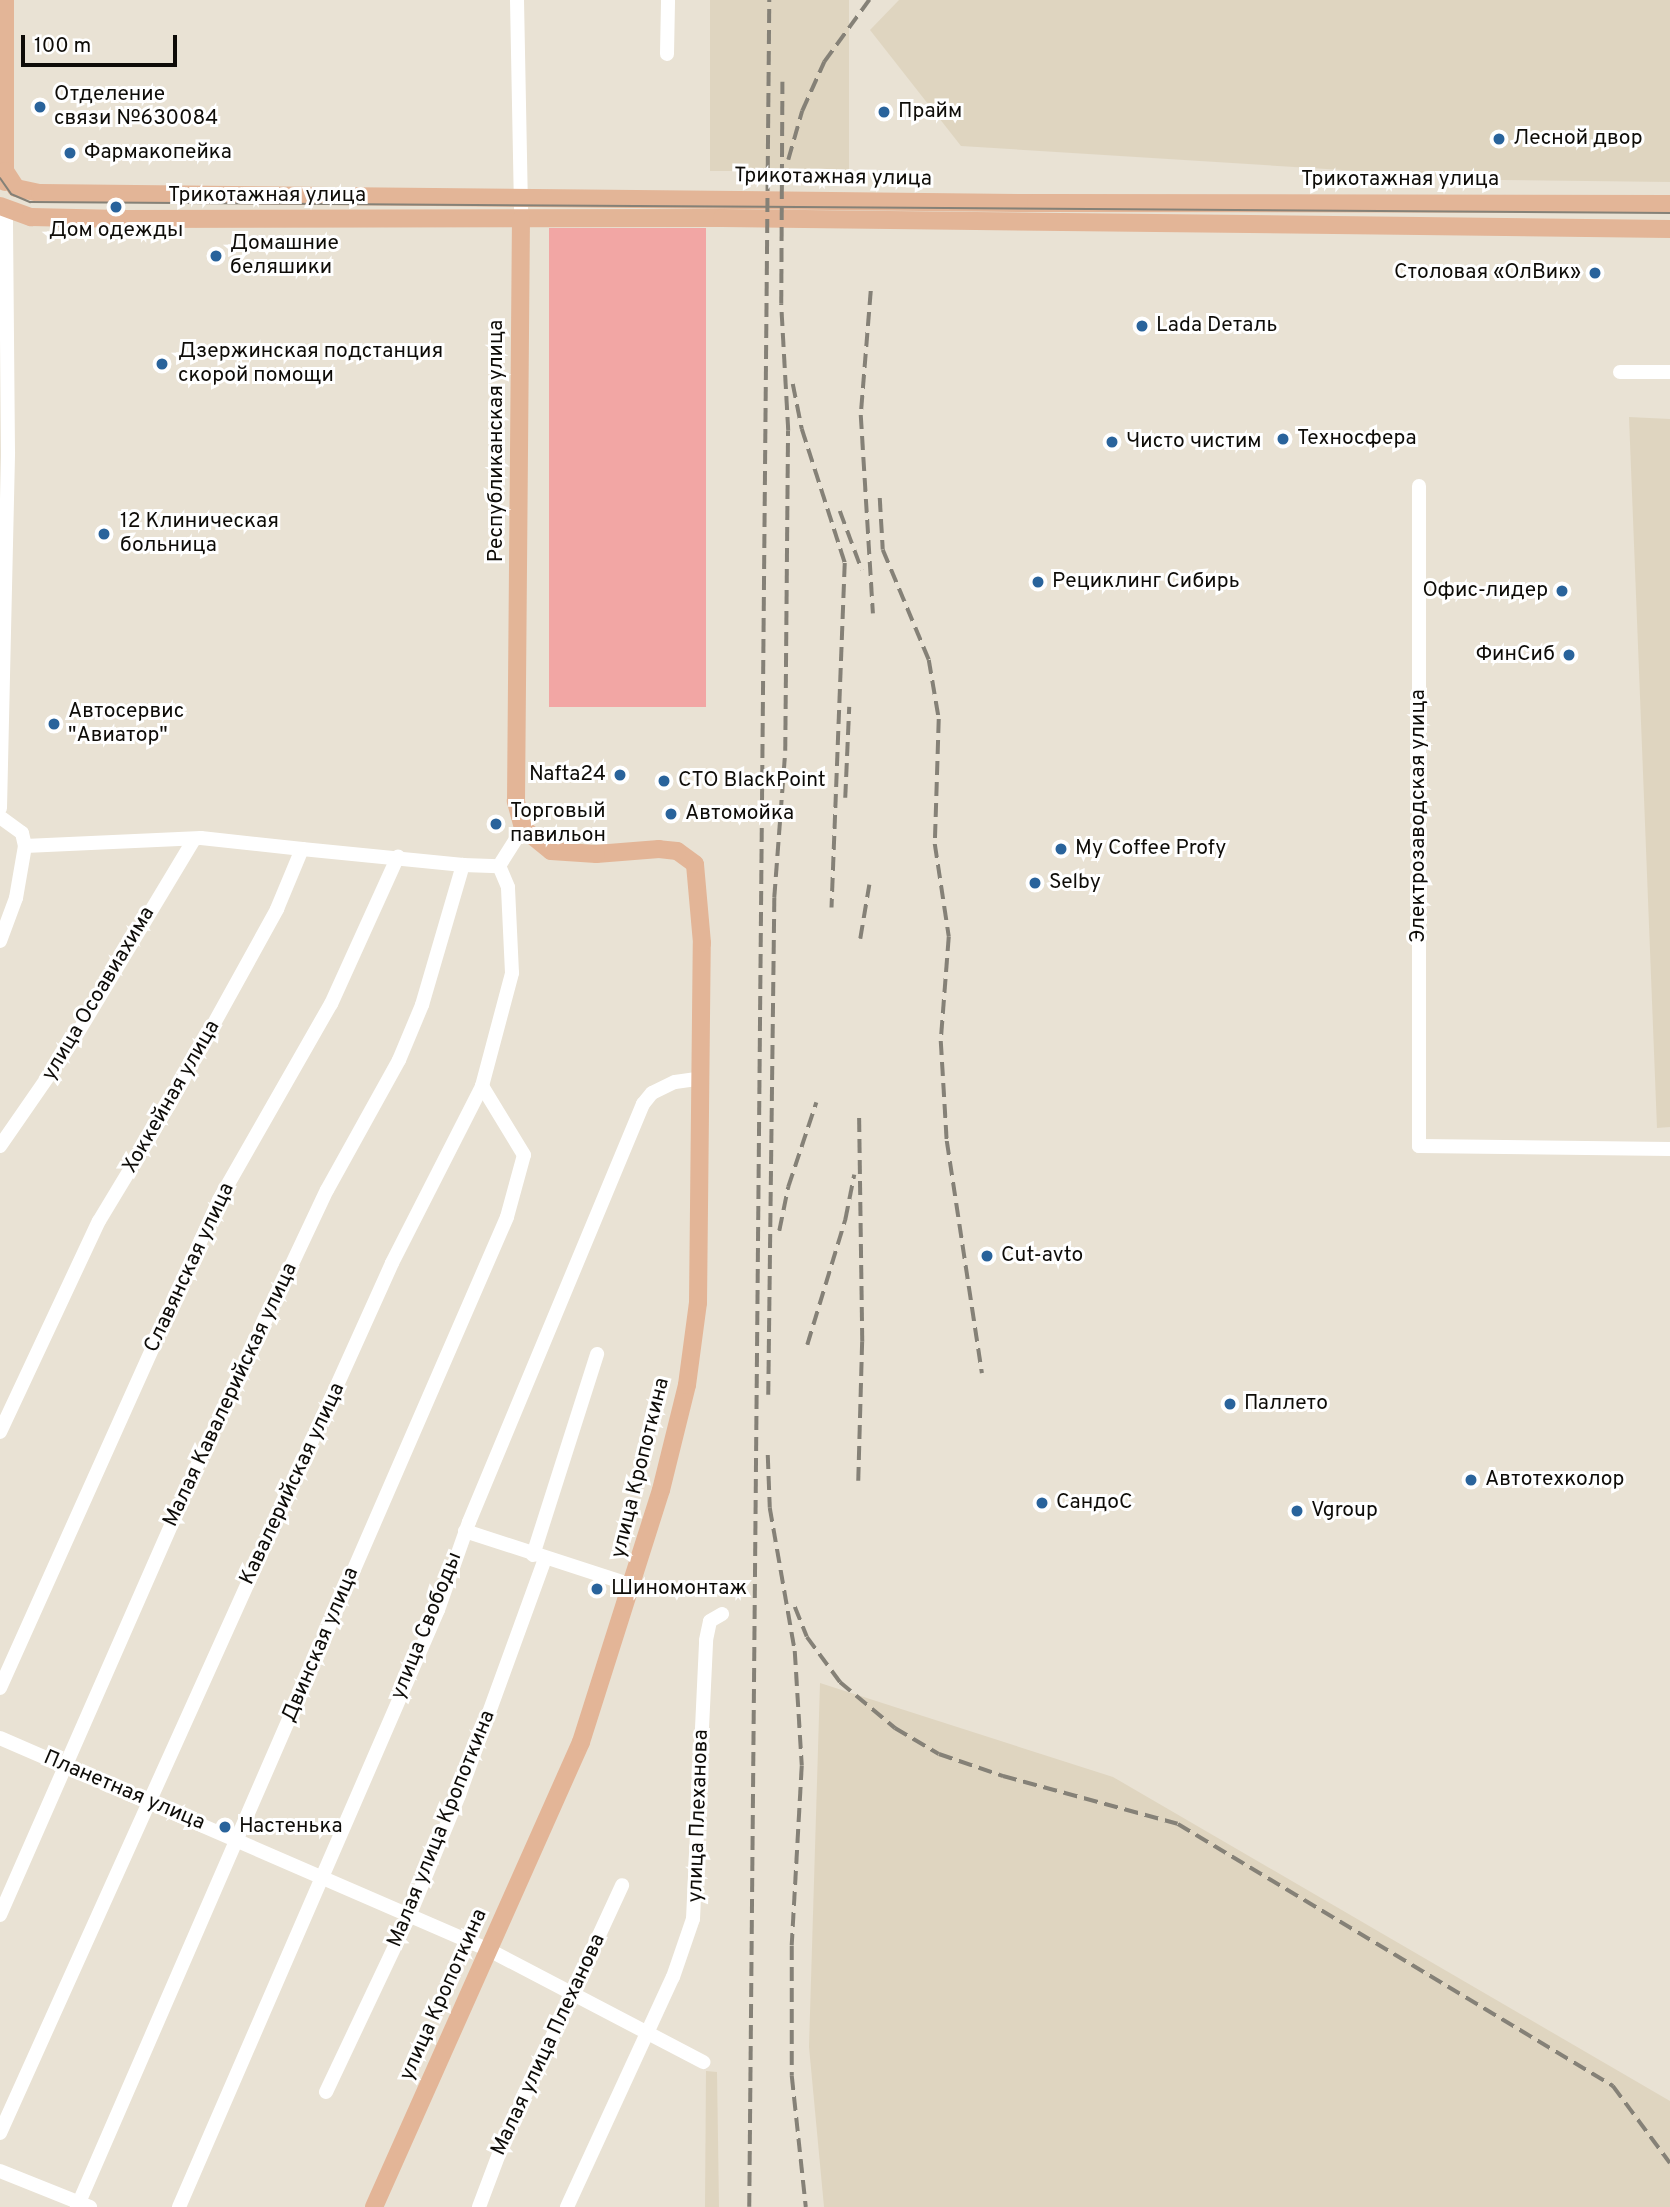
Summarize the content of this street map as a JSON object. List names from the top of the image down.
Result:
{
  "streets": {
    "main road": ["Трикотажная улица", "Республиканская улица", "улица Кропоткина"],
    "street": [
      "Электрозаводская улица",
      "улица Осоавиахима",
      "Хоккейная улица",
      "Славянская улица",
      "Малая Кавалерийская улица",
      "Кавалерийская улица",
      "улица Свободы",
      "Двинская улица",
      "Планетная улица",
      "улица Плеханова",
      "Малая улица Кропоткина",
      "Малая улица Плеханова"
    ]
  },
  "crossings": [
    ["Трикотажная улица", "Республиканская улица"],
    ["Республиканская улица", "улица Кропоткина"],
    ["Малая Кавалерийская улица", "Планетная улица"],
    ["улица Кропоткина", "улица Свободы"],
    ["улица Кропоткина", "Планетная улица"],
    ["Кавалерийская улица", "Двинская улица"],
    ["Кавалерийская улица", "Планетная улица"],
    ["улица Свободы", "Планетная улица"],
    ["Двинская улица", "Планетная улица"],
    ["Планетная улица", "улица Плеханова"],
    ["Планетная улица", "Малая улица Кропоткина"],
    ["Планетная улица", "Малая улица Плеханова"]
  ],
  "places": [
    "Отделение связи №630084",
    "Прайм",
    "Лесной двор",
    "Фармакопейка",
    "Дом одежды",
    "Домашние беляшики",
    "Столовая «ОлВик»",
    "Lada Dеталь",
    "Дзержинская подстанция скорой помощи",
    "Техносфера",
    "Чисто чистим",
    "12 Клиническая больница",
    "Рециклинг Сибирь",
    "Офис-лидер",
    "ФинСиб",
    "Автосервис \"Авиатор\"",
    "Nafta24",
    "СТО BlackPoint",
    "Автомойка",
    "Торговый павильон",
    "My Coffee Profy",
    "Selby",
    "Cut-avto",
    "Паллето",
    "Автотехколор",
    "СандоС",
    "Vgroup",
    "Шиномонтаж",
    "Настенька"
  ],
  "scale_bar": "100 m"
}
